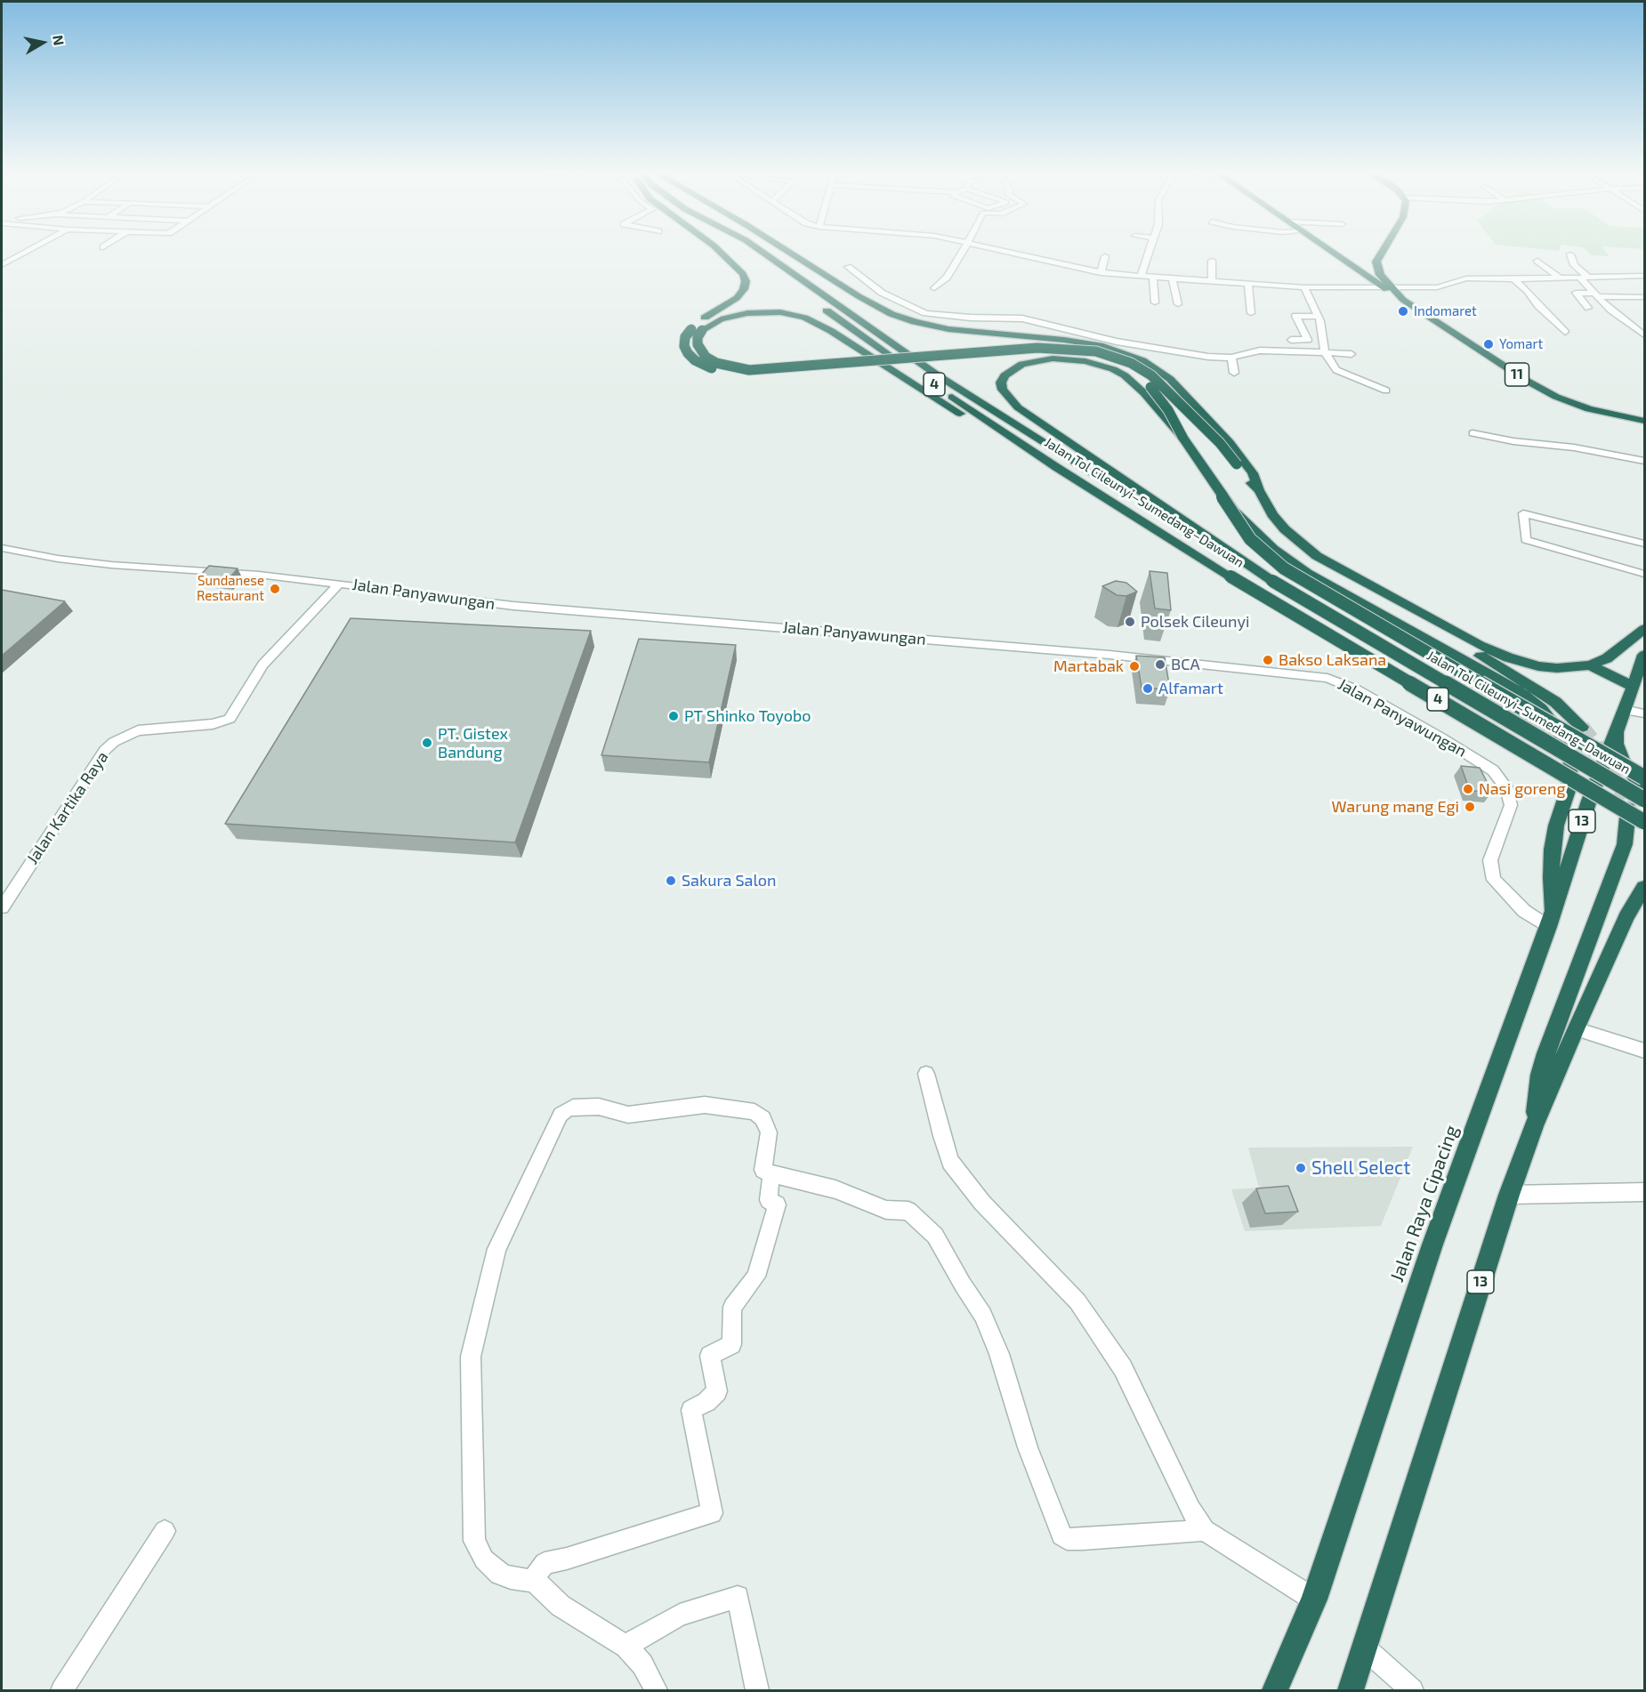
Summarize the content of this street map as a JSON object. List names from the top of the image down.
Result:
{
  "streets": {
    "highway": [
      "11",
      "4",
      "Jalan Tol Cileunyi–Sumedang–Dawuan",
      "13",
      "Jalan Raya Cipacing"
    ],
    "street": ["Jalan Panyawungan", "Jalan Kartika Raya"]
  },
  "crossings": [
    ["Jalan Panyawungan", "Jalan Kartika Raya"],
    ["Jalan Panyawungan", "Jalan Raya Cipacing"]
  ],
  "places": [
    "Indomaret",
    "Yomart",
    "Sundanese Restaurant",
    "Polsek Cileunyi",
    "Bakso Laksana",
    "BCA",
    "Martabak",
    "Alfamart",
    "PT Shinko Toyobo",
    "PT. Gistex Bandung",
    "Nasi goreng",
    "Warung mang Egi",
    "Sakura Salon",
    "Shell Select"
  ],
  "north": "right"
}
